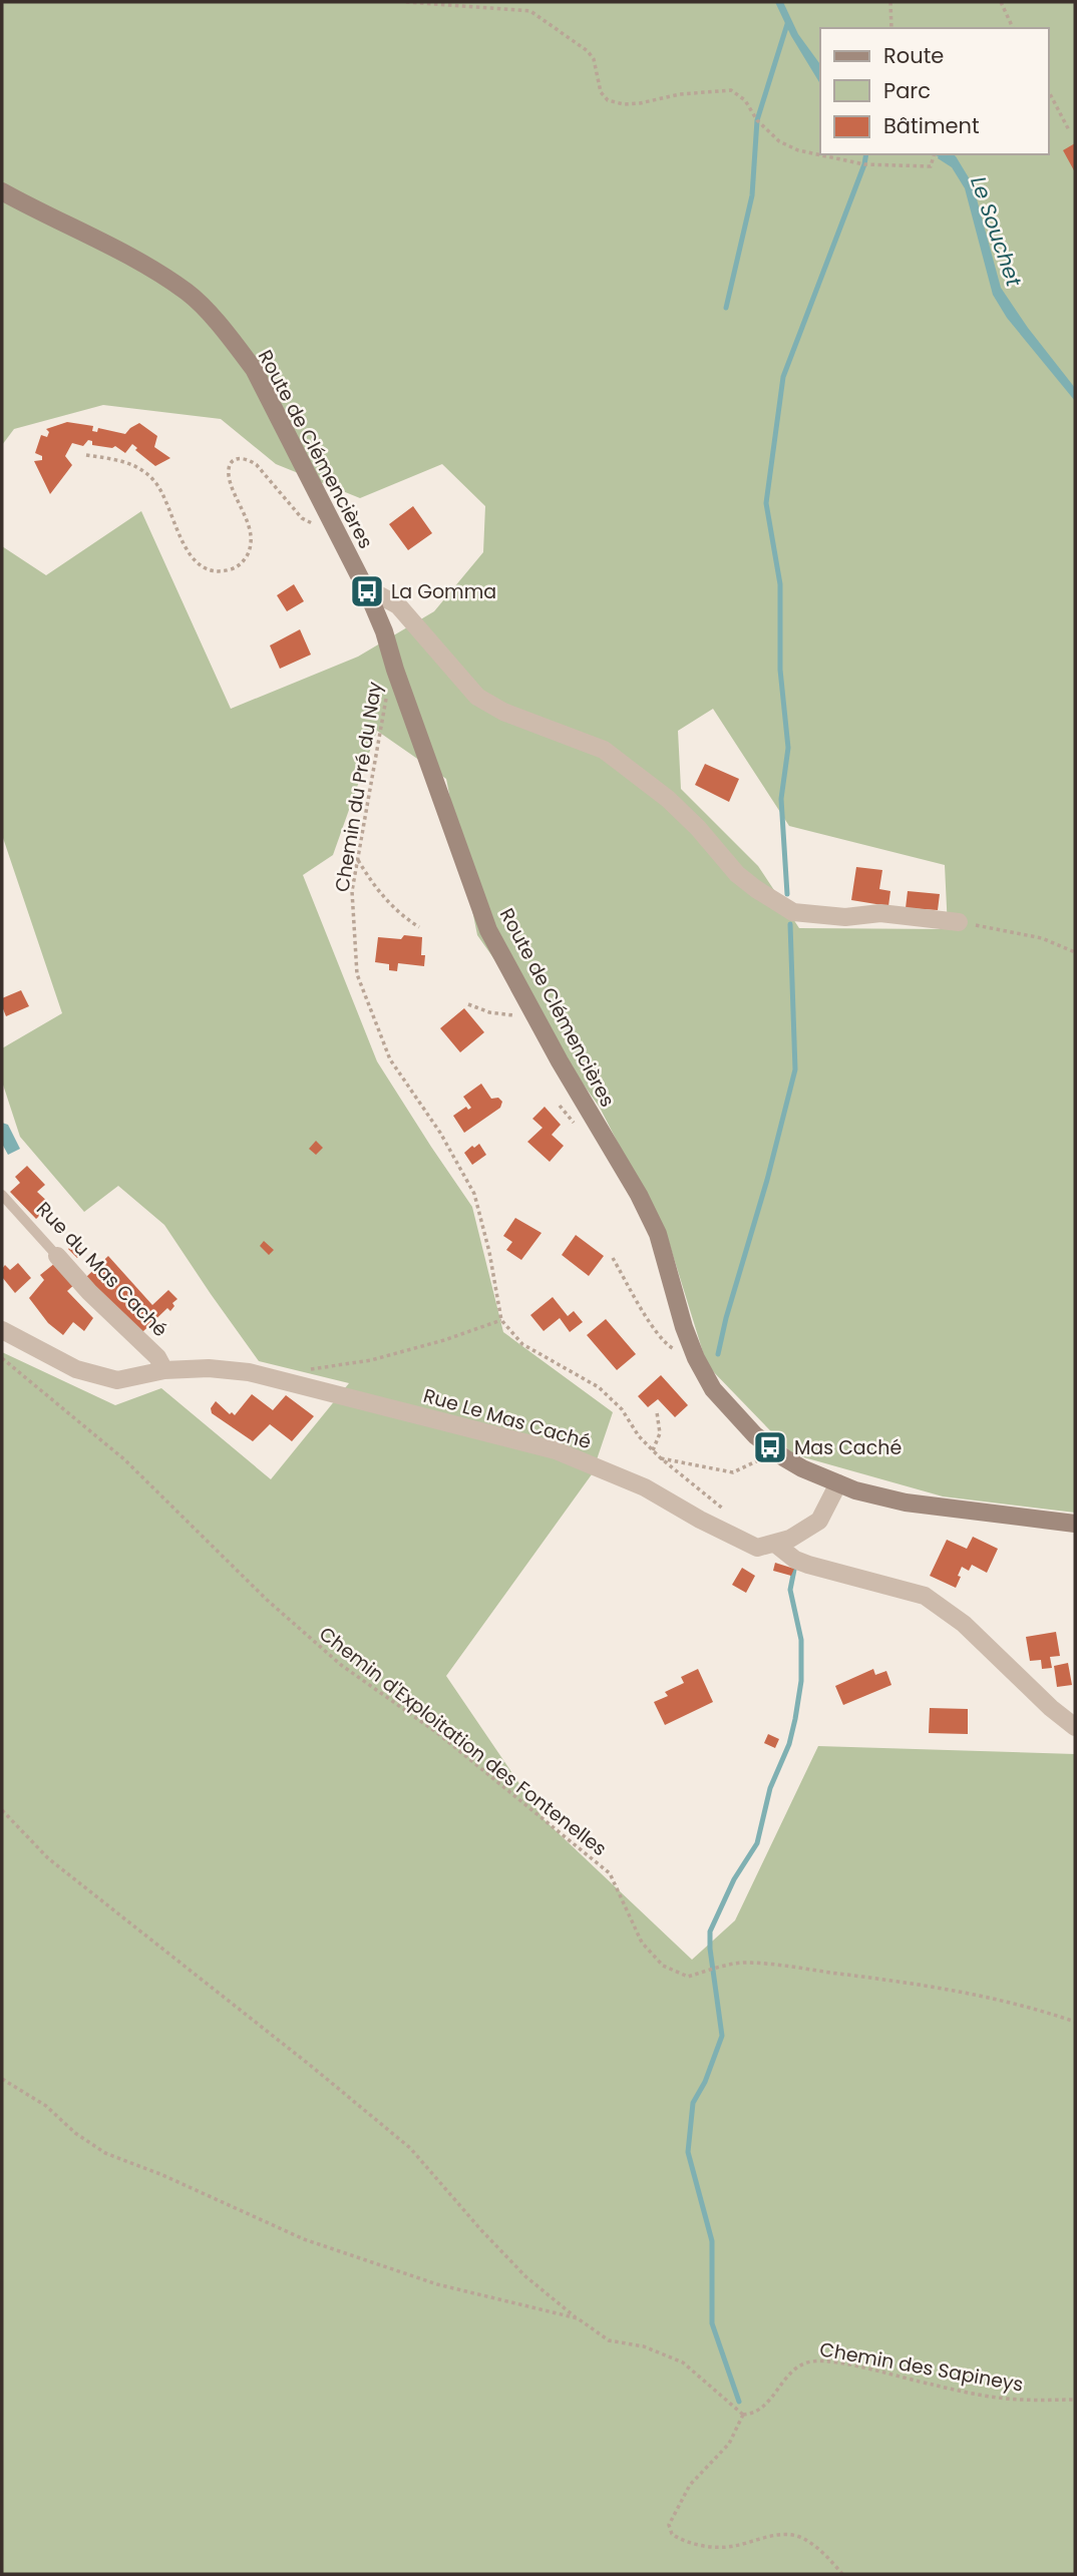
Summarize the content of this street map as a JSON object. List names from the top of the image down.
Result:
{
  "streets": {
    "street": ["Route de Clémencières", "Rue du Mas Caché", "Rue Le Mas Caché"],
    "path": ["Chemin du Pré du Nay", "Chemin d'Exploitation des Fontenelles", "Chemin des Sapineys"]
  },
  "crossings": [
    ["Route de Clémencières", "Chemin du Pré du Nay"],
    ["Rue du Mas Caché", "Rue Le Mas Caché"]
  ],
  "water": ["Le Souchet"],
  "places": {
    "bus stop": ["La Gomma", "Mas Caché"]
  },
  "legend": ["Route", "Parc", "Bâtiment"]
}
